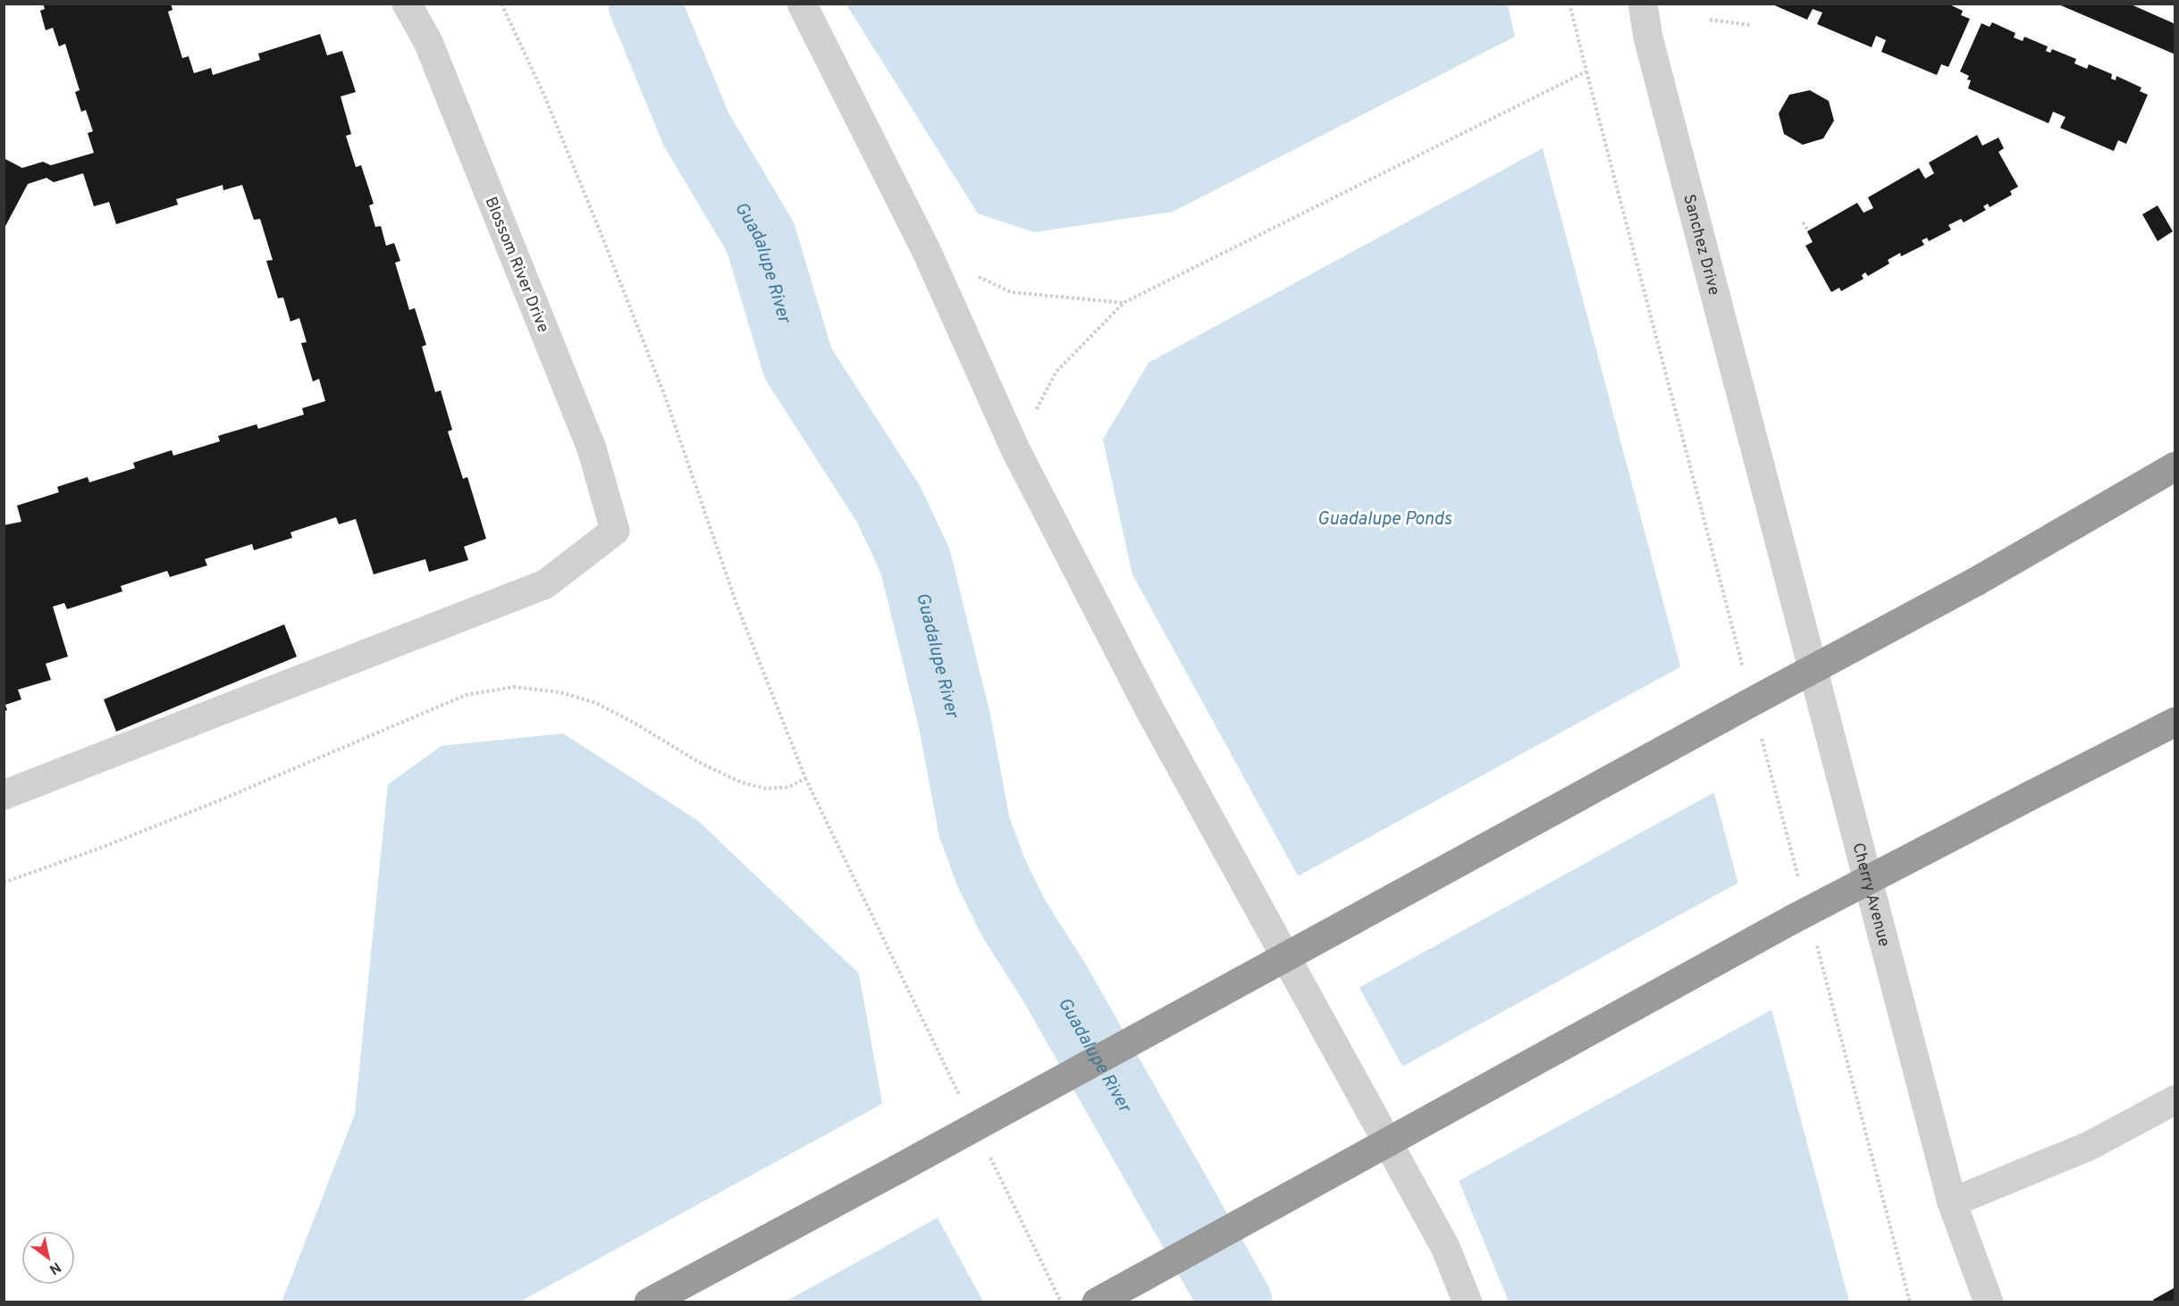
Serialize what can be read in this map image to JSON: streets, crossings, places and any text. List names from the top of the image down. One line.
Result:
{"streets":{"street":["Sanchez Drive","Blossom River Drive","Cherry Avenue"]},"crossings":[["Sanchez Drive","Cherry Avenue"]],"water":["Guadalupe River","Guadalupe Ponds"],"north":"bottom right"}
